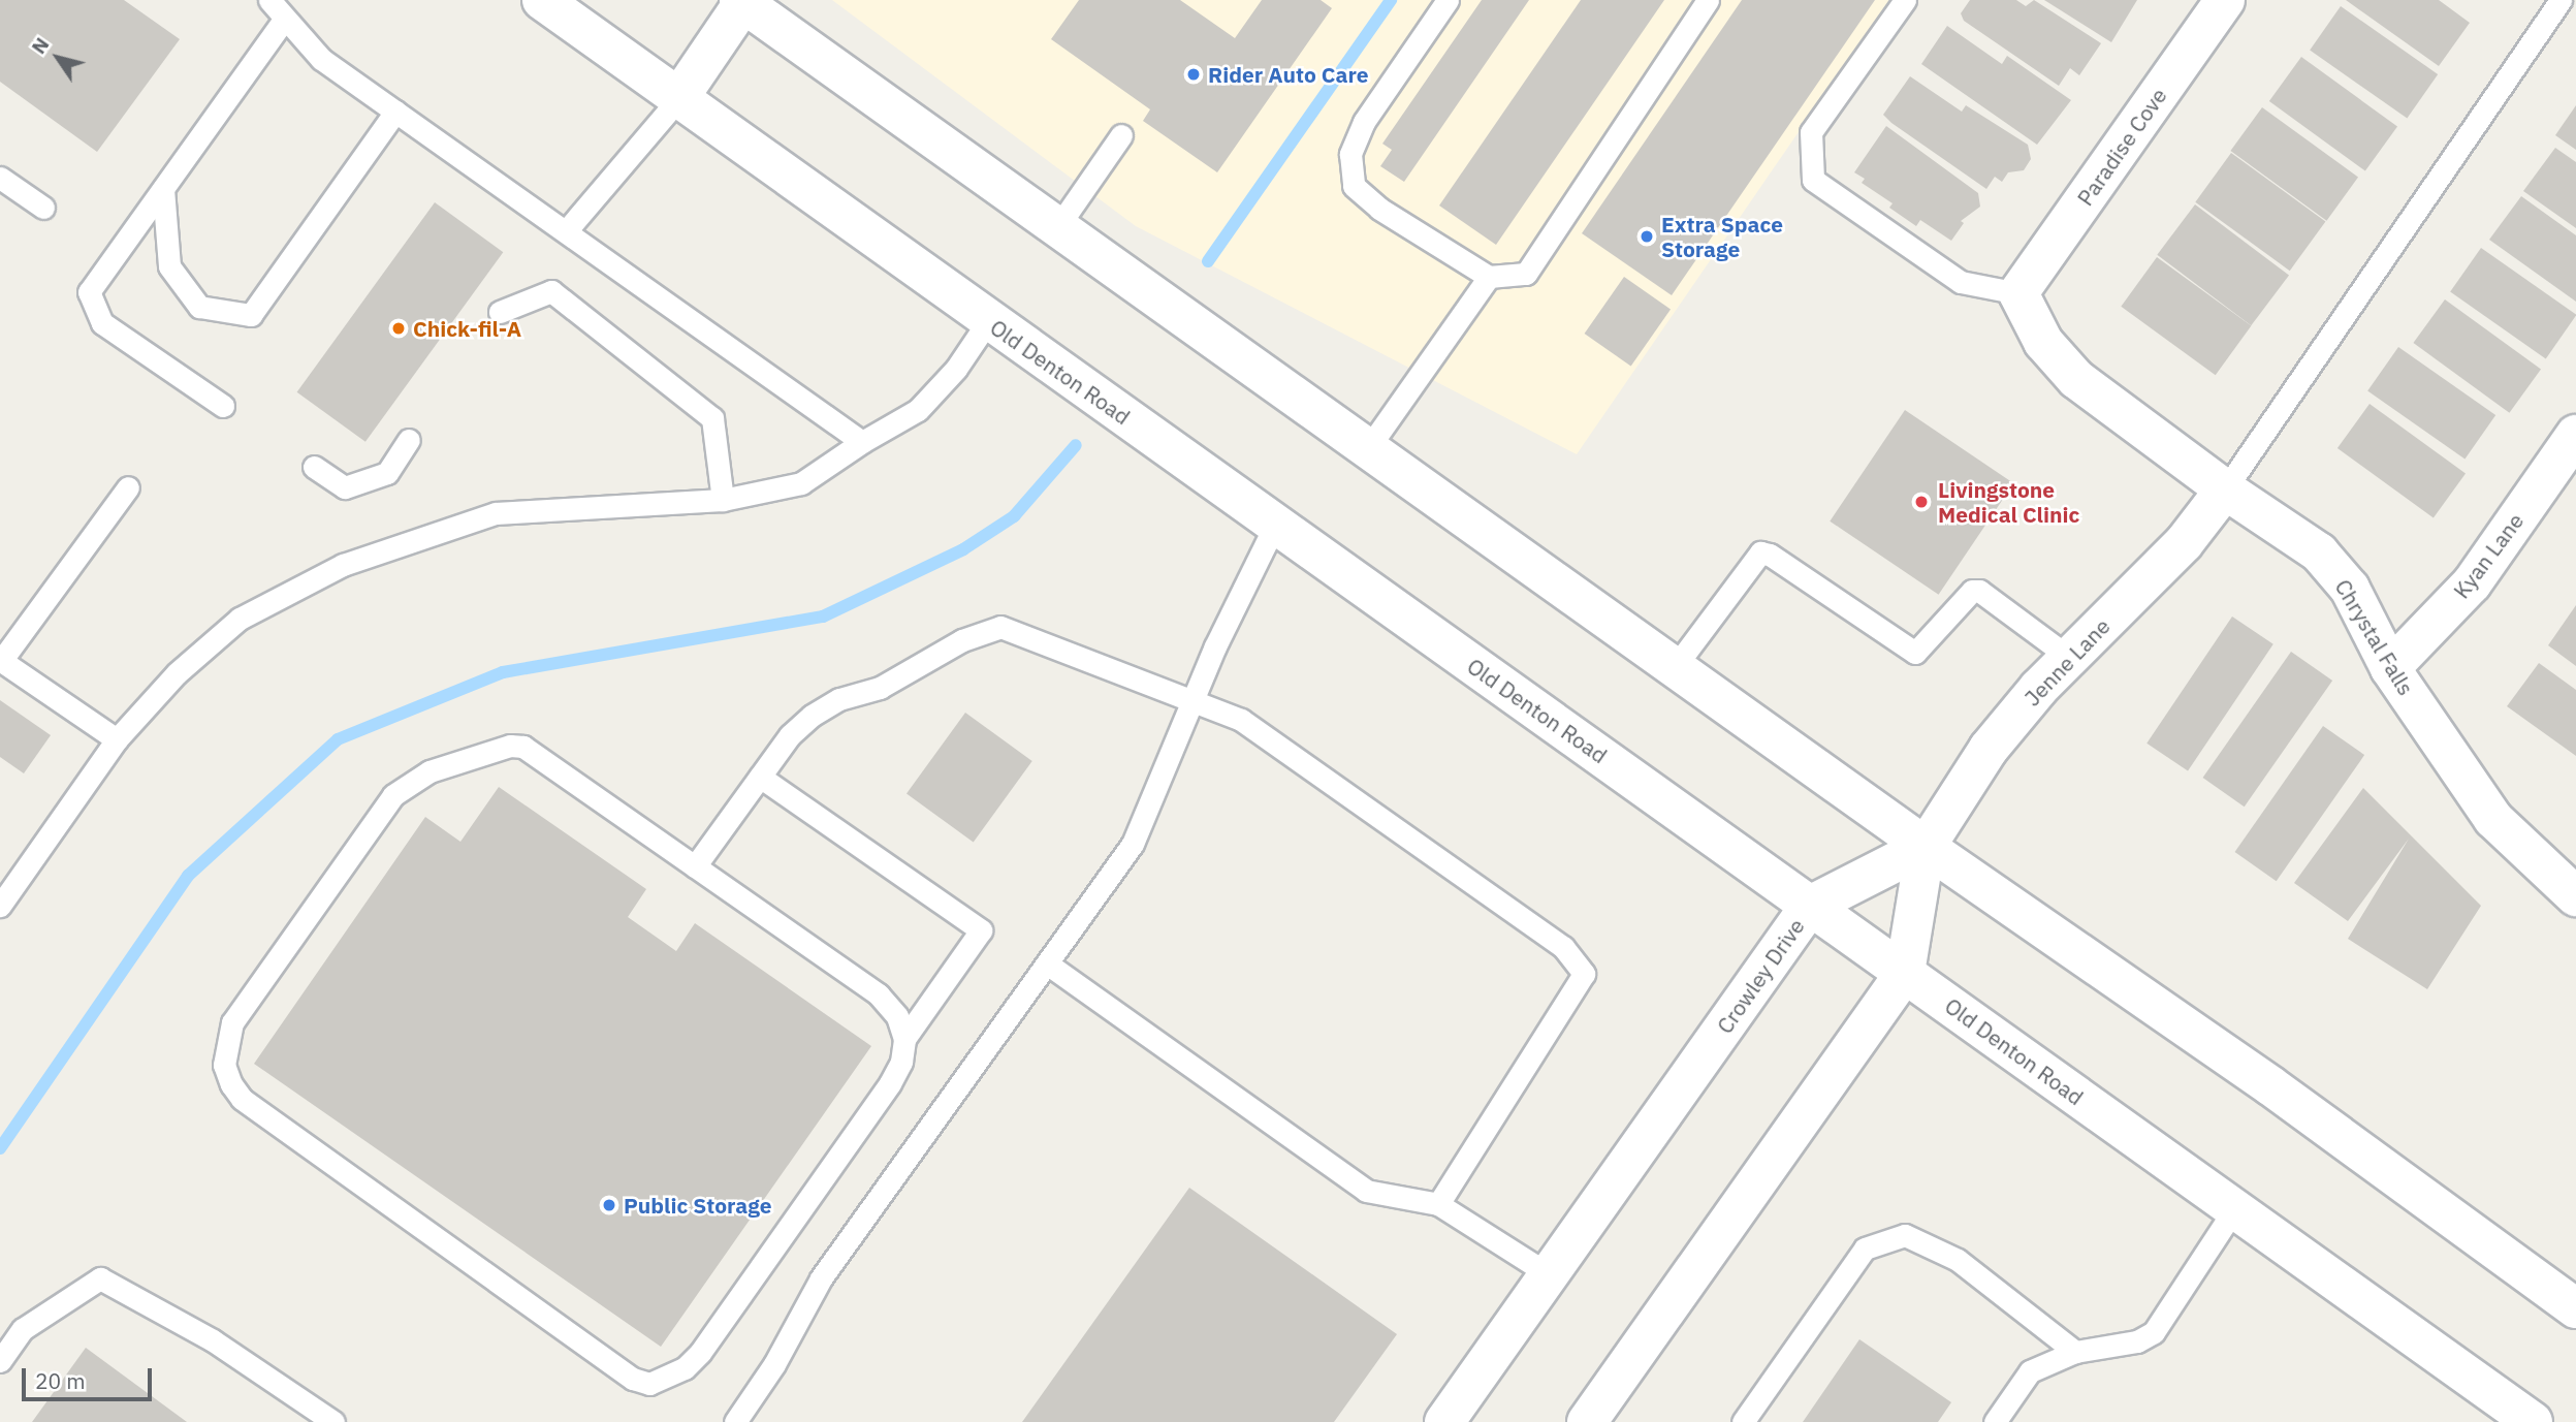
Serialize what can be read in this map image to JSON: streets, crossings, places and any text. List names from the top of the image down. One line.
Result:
{"streets":{"main road":["Paradise Cove","Old Denton Road","Kyan Lane","Chrystal Falls","Jenne Lane","Crowley Drive"]},"crossings":[["Paradise Cove","Chrystal Falls"],["Old Denton Road","Crowley Drive"],["Kyan Lane","Chrystal Falls"],["Chrystal Falls","Jenne Lane"],["Jenne Lane","Crowley Drive"]],"places":["Rider Auto Care","Extra Space Storage","Chick-fil-A","Livingstone Medical Clinic","Public Storage"],"scale_bar":"20 m","north":"top left"}
